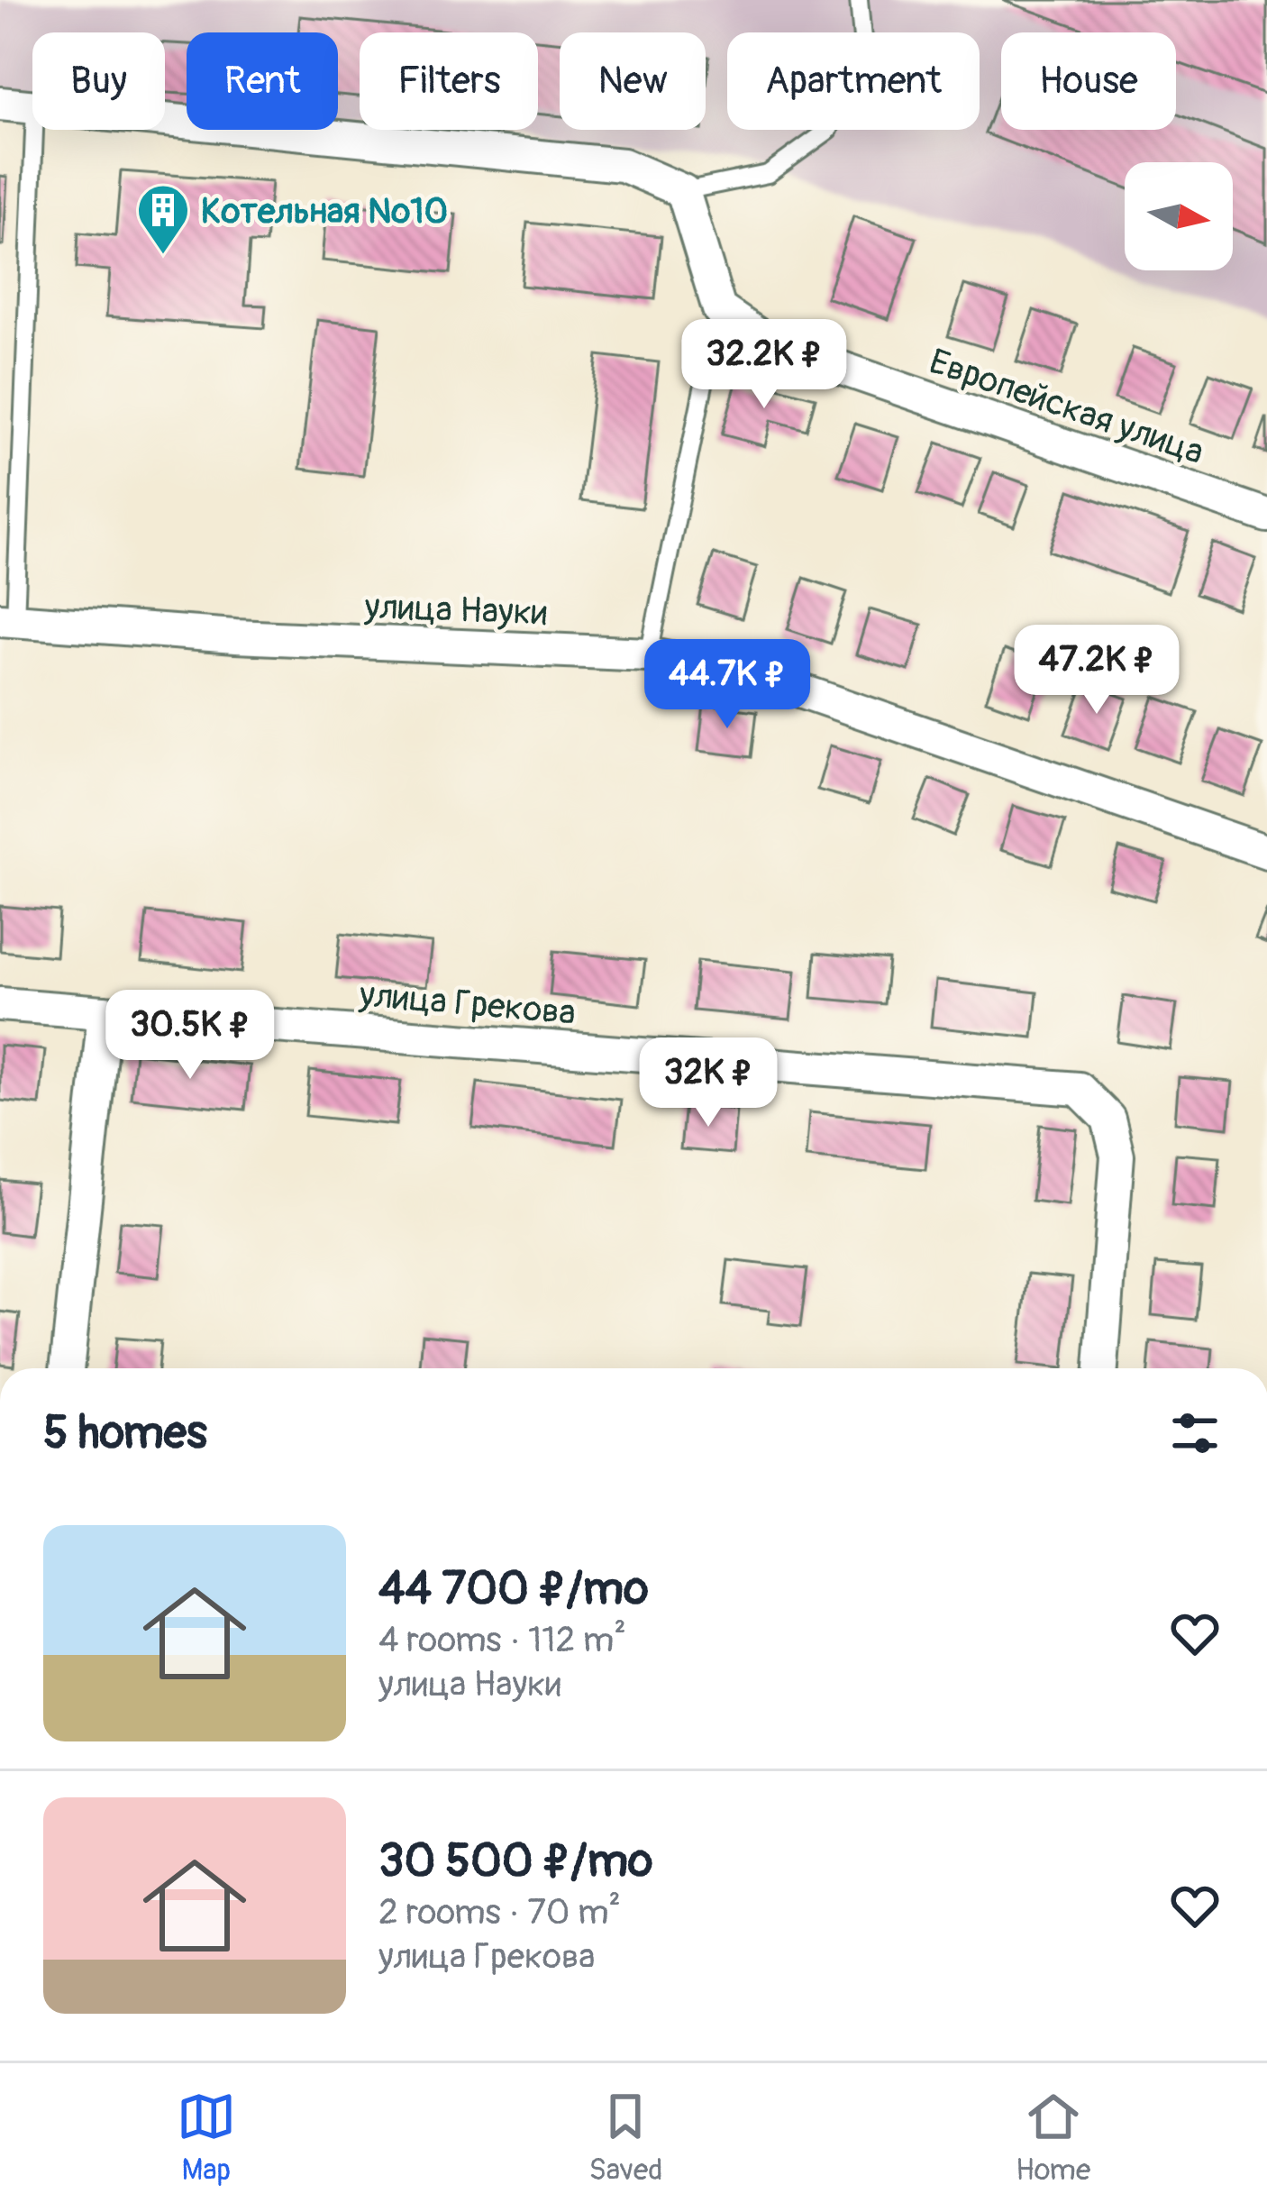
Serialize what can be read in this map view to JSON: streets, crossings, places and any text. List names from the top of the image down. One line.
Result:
{"streets":{"street":["Европейская улица","улица Науки","улица Грекова"]},"places":{"building":["Котельная №10"]},"north":"right","page":{"chip":["Buy","Rent","Filters","New","Apartment","House"],"price":["32.2K ₽","47.2K ₽","44.7K ₽","30.5K ₽","32K ₽"],"heading":"5 homes","list":[{"name":"44 700 ₽/mo","note":"4 rooms · 112 m² · улица Науки"},{"name":"30 500 ₽/mo","note":"2 rooms · 70 m² · улица Грекова"}],"tabs":["Map","Saved","Home"]}}
